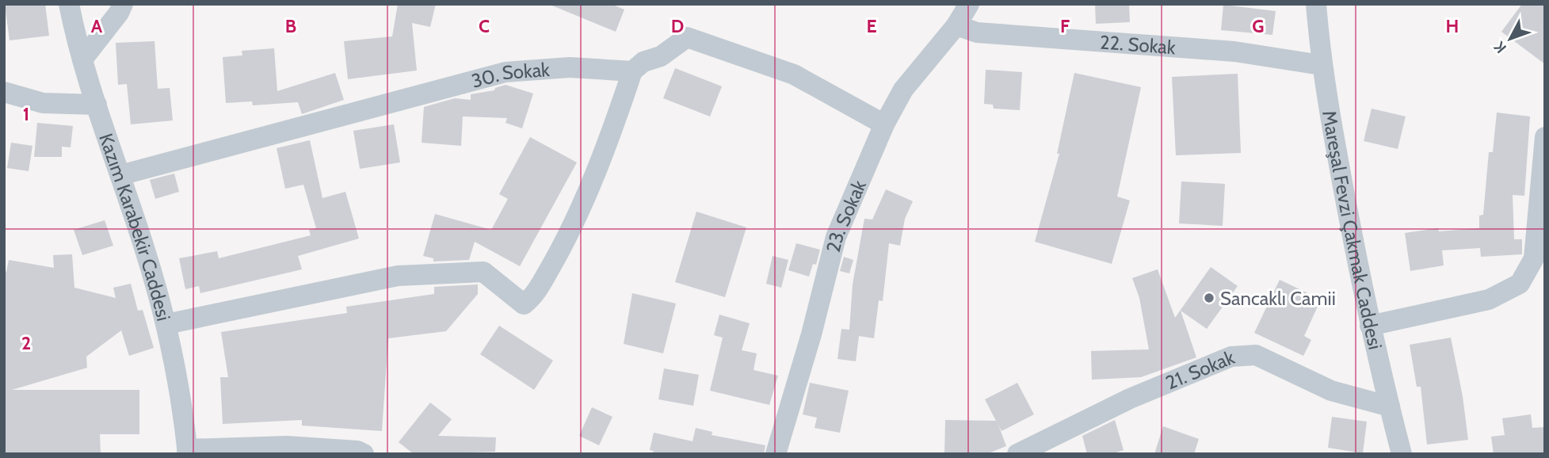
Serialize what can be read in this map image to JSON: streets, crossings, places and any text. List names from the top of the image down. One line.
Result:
{"streets":{"street":["22. Sokak","30. Sokak","23. Sokak","Kazım Karabekir Caddesi","Mareşal Fevzi Çakmak Caddesi","21. Sokak"]},"crossings":[["22. Sokak","23. Sokak"],["22. Sokak","Mareşal Fevzi Çakmak Caddesi"],["30. Sokak","Kazım Karabekir Caddesi"],["Mareşal Fevzi Çakmak Caddesi","21. Sokak"]],"places":["Sancaklı Camii"],"north":"bottom left","grid":{"columns":["A","B","C","D","E","F","G","H"],"rows":["1","2"]}}
